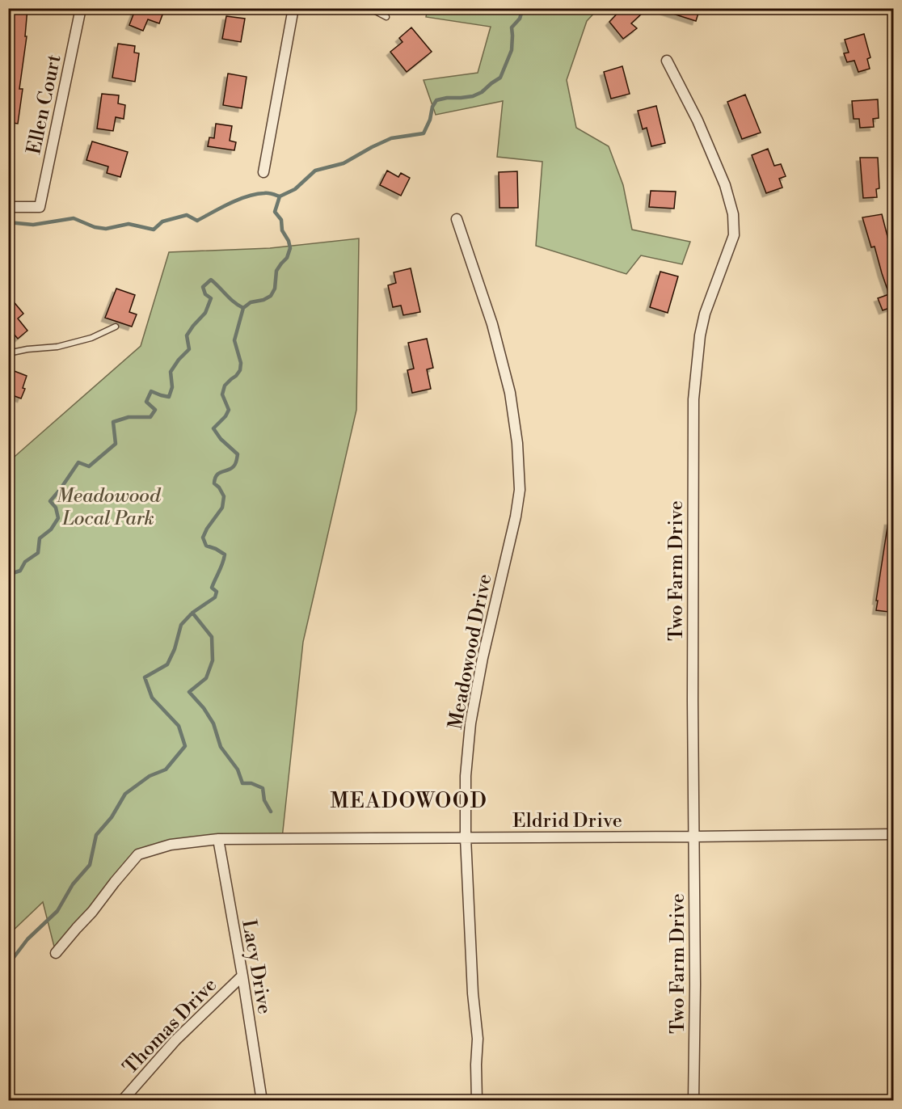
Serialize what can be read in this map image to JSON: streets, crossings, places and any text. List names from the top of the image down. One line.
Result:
{"streets":{"street":["Ellen Court","Two Farm Drive","Meadowood Drive","Eldrid Drive","Lacy Drive","Thomas Drive"]},"crossings":[["Two Farm Drive","Eldrid Drive"],["Meadowood Drive","Eldrid Drive"],["Eldrid Drive","Lacy Drive"],["Lacy Drive","Thomas Drive"]],"districts":["MEADOWOOD"],"parks":["Meadowood Local Park"]}
